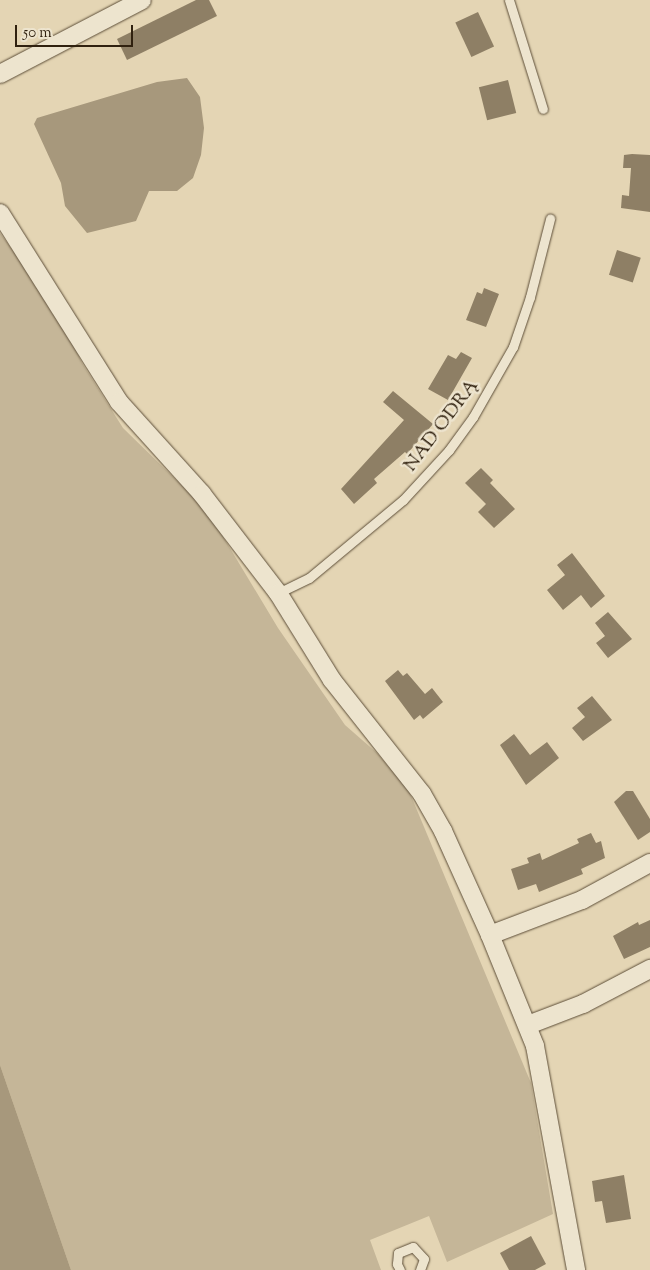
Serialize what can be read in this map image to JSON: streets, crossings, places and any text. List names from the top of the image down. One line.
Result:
{"streets":{"lane":["NAD ODRĄ"]},"scale_bar":"50 m"}
